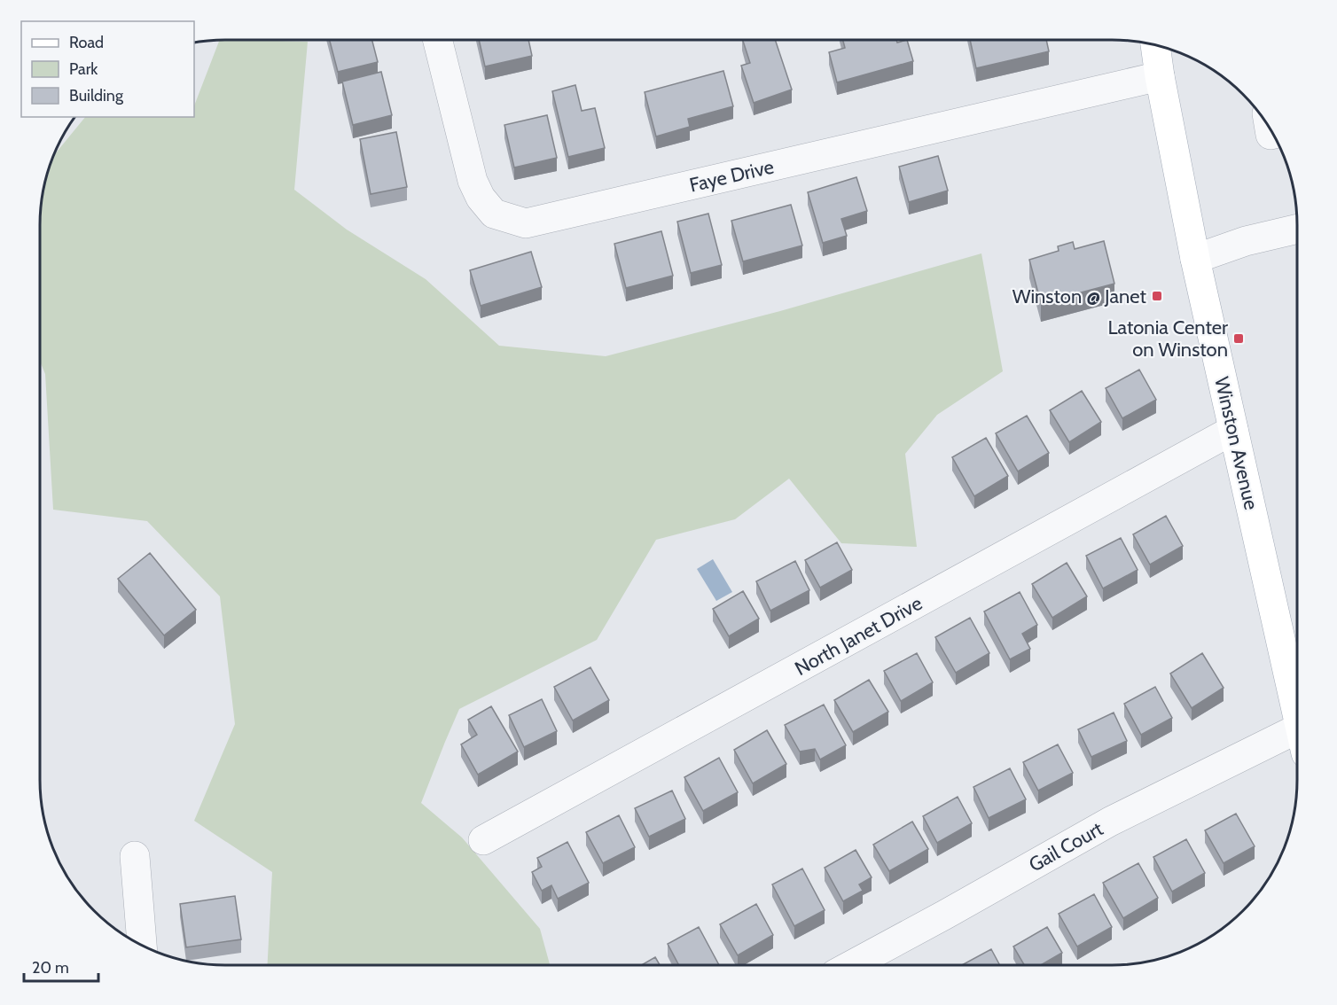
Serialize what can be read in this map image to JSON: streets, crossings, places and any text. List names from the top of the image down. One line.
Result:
{"streets":{"main road":["Winston Avenue"],"street":["Faye Drive","North Janet Drive","Gail Court"]},"crossings":[["Faye Drive","Winston Avenue"],["Winston Avenue","North Janet Drive"]],"places":{"transit":["Winston @ Janet","Latonia Center on Winston"]},"legend":["Road","Park","Building"],"scale_bar":"20 m"}
